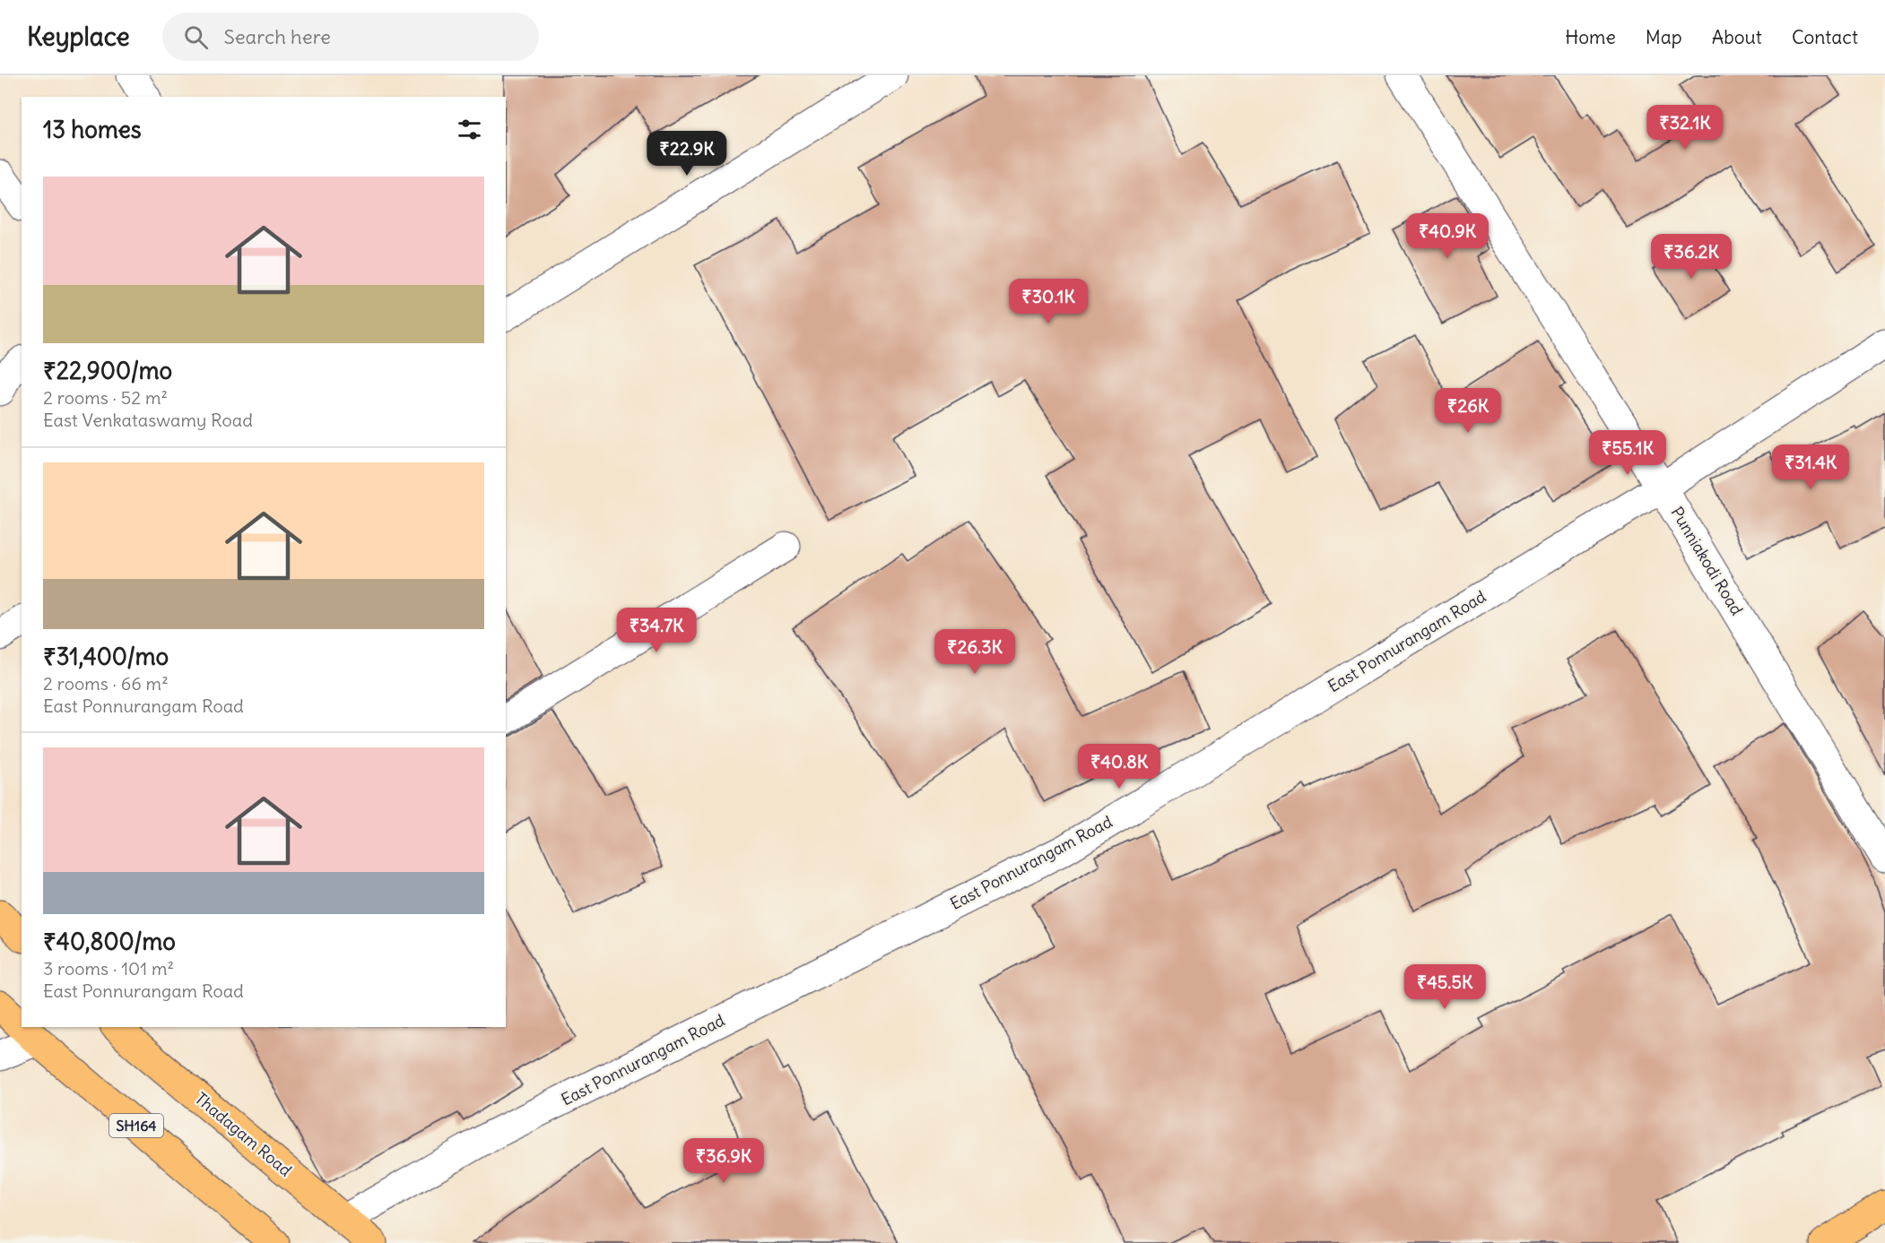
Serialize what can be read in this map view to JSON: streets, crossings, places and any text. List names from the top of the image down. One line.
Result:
{"streets":{"main road":["SH164","Thadagam Road"],"street":["Punniakodi Road","East Ponnurangam Road"]},"crossings":[["Punniakodi Road","East Ponnurangam Road"],["East Ponnurangam Road","Thadagam Road"]],"page":{"header":"Keyplace","search":"Search here","nav":["Home","Map","About","Contact"],"heading":"13 homes","price":["₹32.1K","₹22.9K","₹40.9K","₹36.2K","₹30.1K","₹26K","₹55.1K","₹31.4K","₹34.7K","₹26.3K","₹40.8K","₹45.5K","₹36.9K"],"list":[{"name":"₹22,900/mo","note":"2 rooms · 52 m² · East Venkataswamy Road"},{"name":"₹31,400/mo","note":"2 rooms · 66 m² · East Ponnurangam Road"},{"name":"₹40,800/mo","note":"3 rooms · 101 m² · East Ponnurangam Road"}]}}
